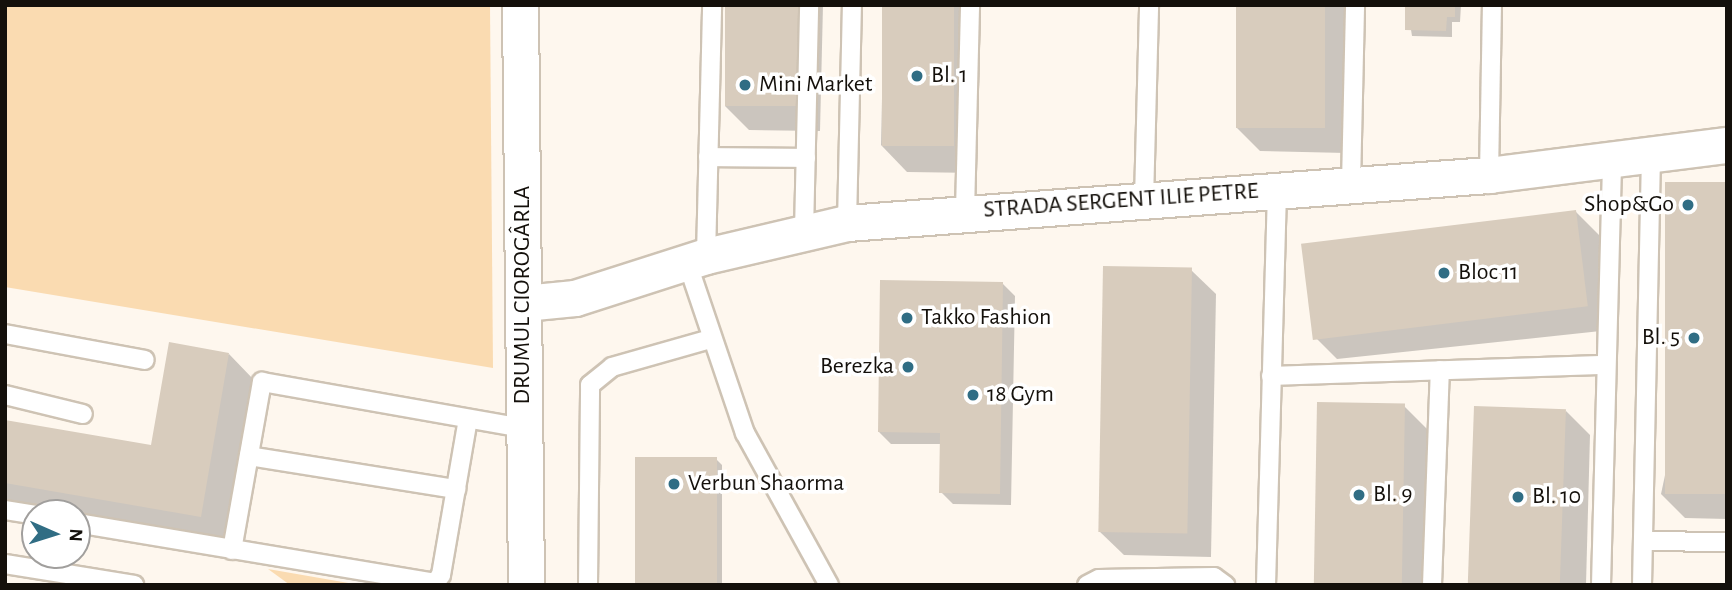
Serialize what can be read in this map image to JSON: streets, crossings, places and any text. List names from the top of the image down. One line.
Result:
{"streets":{"street":["STRADA SERGENT ILIE PETRE","DRUMUL CIOROGÂRLA"]},"crossings":[["STRADA SERGENT ILIE PETRE","DRUMUL CIOROGÂRLA"]],"places":["Bl. 1","Mini Market","Shop&Go","Bloc 11","Takko Fashion","Bl. 5","Berezka","18 Gym","Verbun Shaorma","Bl. 9","Bl. 10"],"north":"right"}
